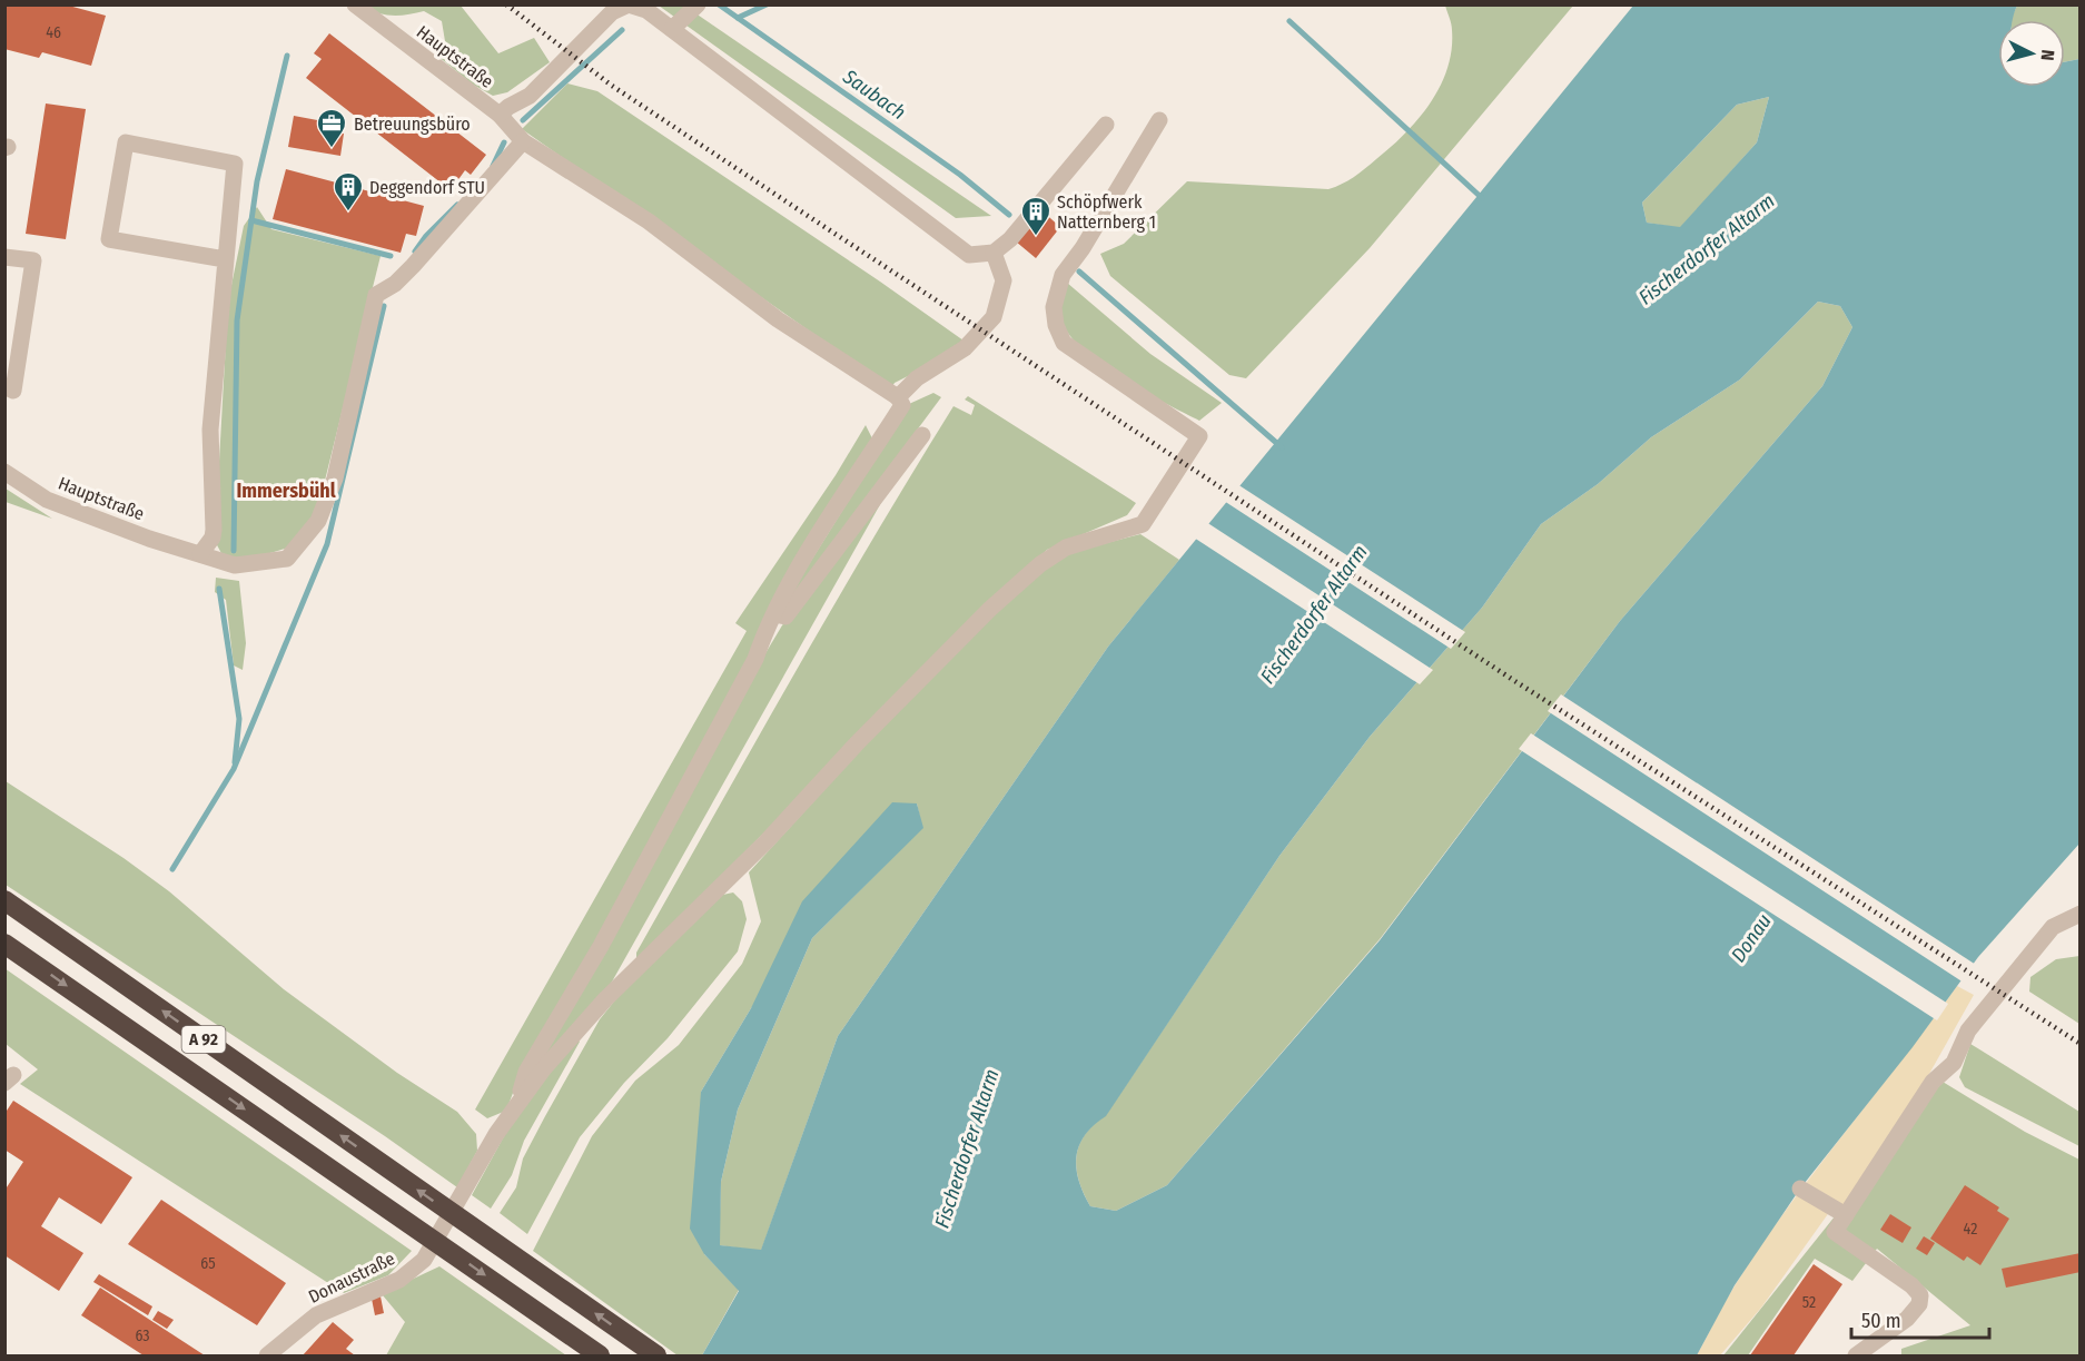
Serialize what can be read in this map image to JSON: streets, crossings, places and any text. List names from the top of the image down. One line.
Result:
{"streets":{"highway":["A 92"],"street":["Hauptstraße","Donaustraße"]},"districts":["Immersbühl"],"water":["Saubach","Fischerdorfer Altarm","Donau"],"places":{"office":["Betreuungsbüro"],"building":["Deggendorf STU","Schöpfwerk Natternberg 1"]},"house_numbers":["46","42","65","52","63"],"scale_bar":"50 m","north":"right"}
